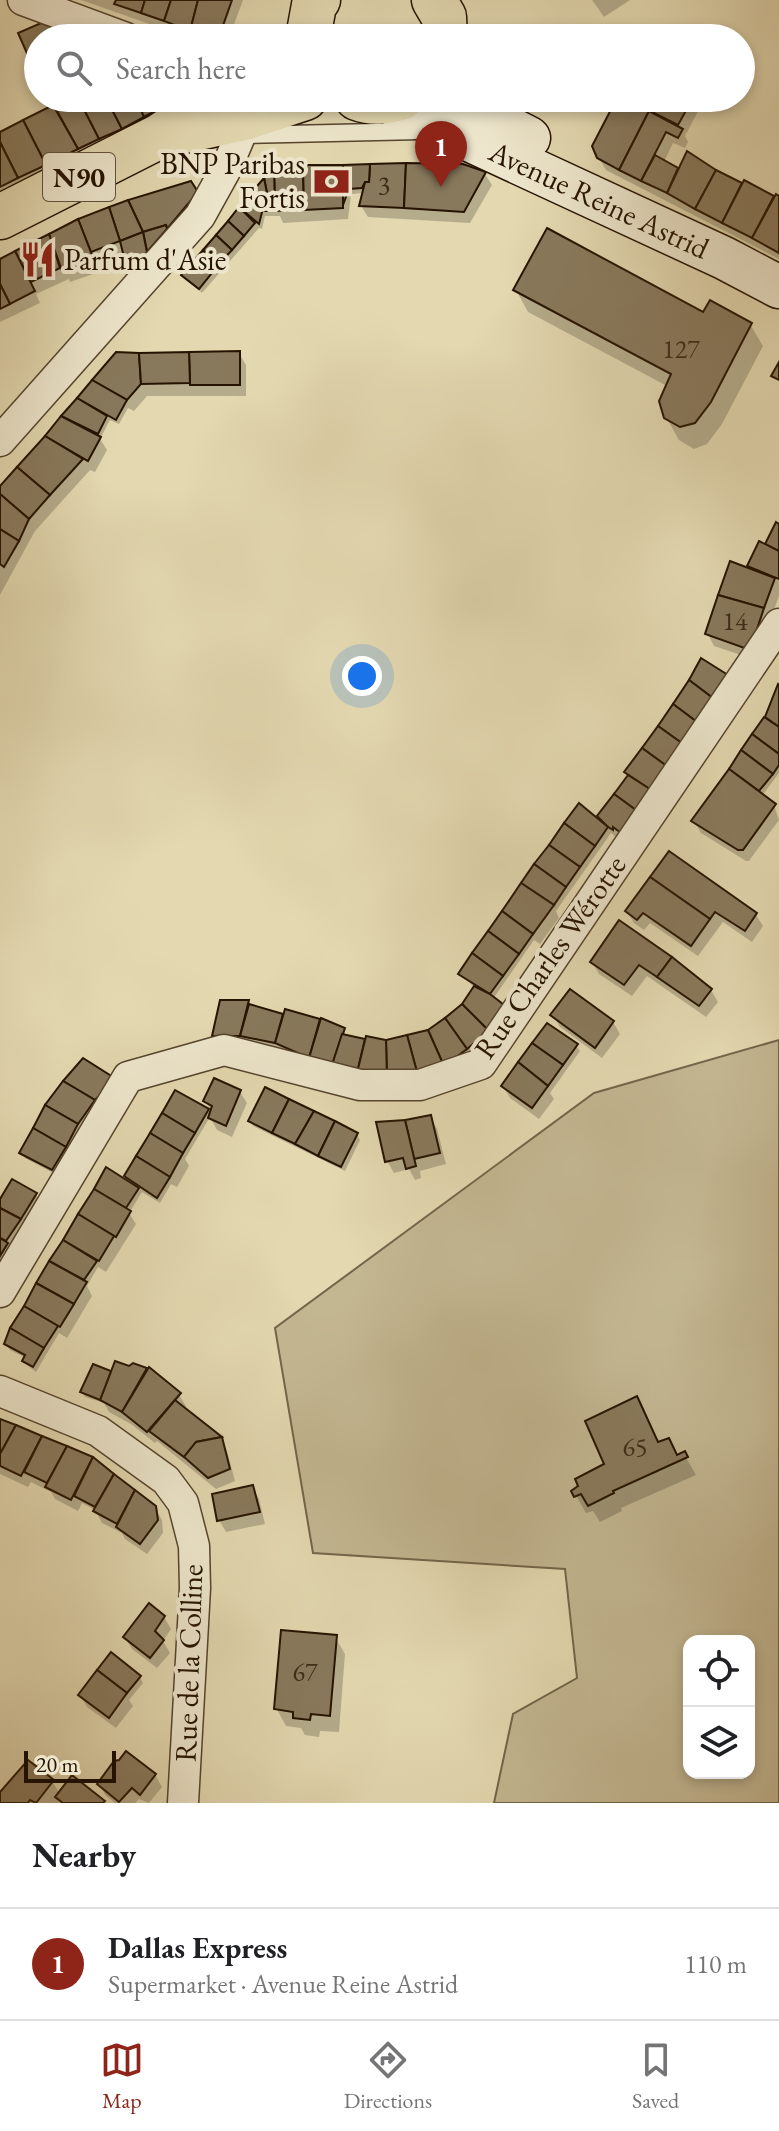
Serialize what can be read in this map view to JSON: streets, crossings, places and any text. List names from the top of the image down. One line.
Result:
{"streets":{"main road":["N90","Avenue Reine Astrid"],"street":["Rue Charles Wérotte","Rue de la Colline"]},"places":{"bank":["BNP Paribas Fortis"],"restaurant":["Parfum d'Asie"]},"house_numbers":["3","127","14","65","67"],"scale_bar":"20 m","page":{"search":"Search here","pins":"1","scale":"20 m","heading":"Nearby","list":[{"mark":"1","name":"Dallas Express","note":"Supermarket · Avenue Reine Astrid","value":"110 m"}],"nav":["Map","Directions","Saved"]}}
